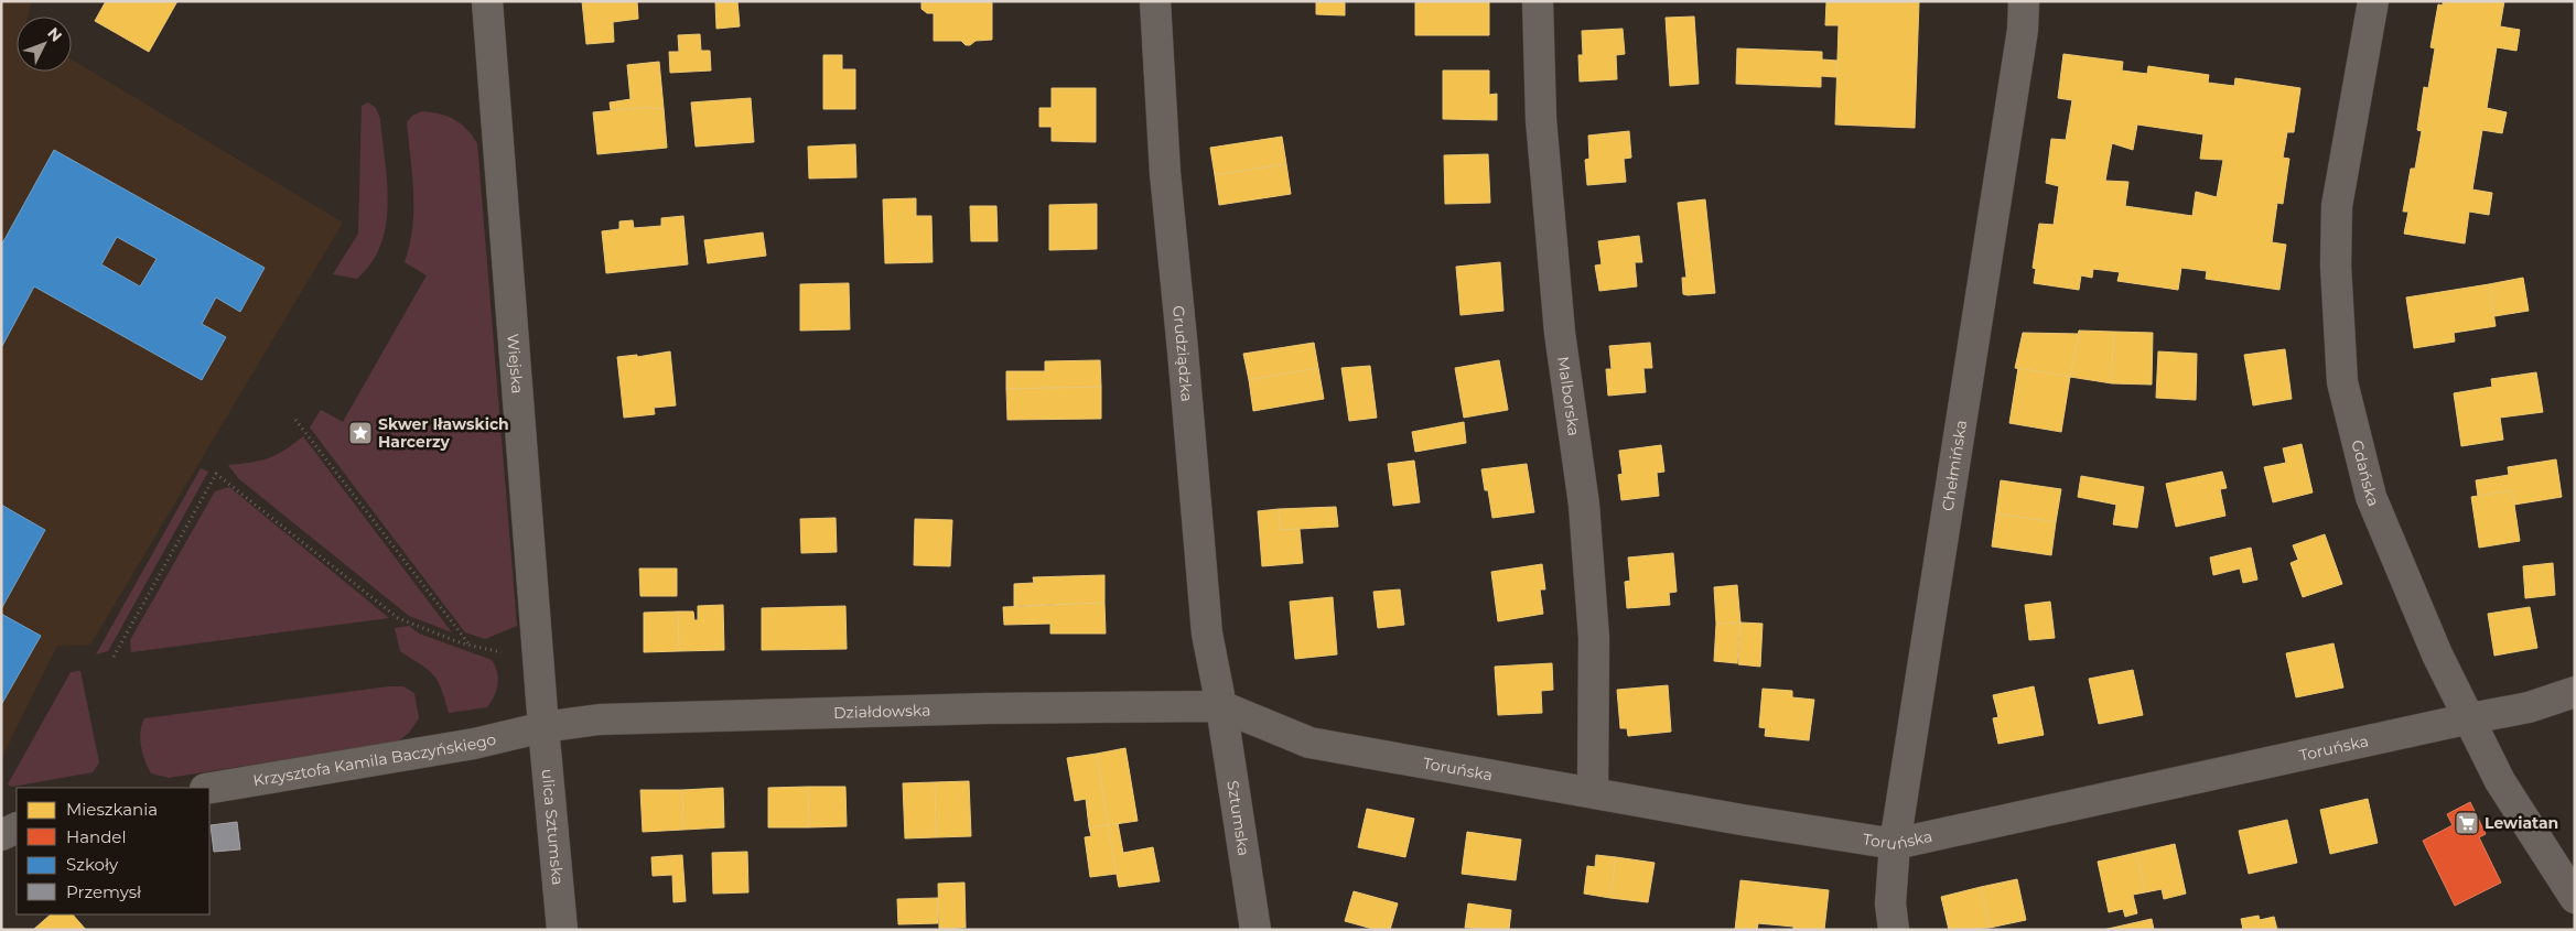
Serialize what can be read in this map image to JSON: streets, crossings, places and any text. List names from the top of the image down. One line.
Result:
{"streets":{"street":["Grudziądzka","Wiejska","Malborska","Chełmińska","Gdańska","Działdowska","Toruńska","Krzysztofa Kamila Baczyńskiego","Sztumska","ulica Sztumska"]},"crossings":[["Grudziądzka","Działdowska"],["Grudziądzka","Toruńska"],["Grudziądzka","Sztumska"],["Wiejska","Działdowska"],["Wiejska","Krzysztofa Kamila Baczyńskiego"],["Wiejska","ulica Sztumska"],["Malborska","Toruńska"],["Chełmińska","Toruńska"],["Gdańska","Toruńska"],["Działdowska","Toruńska"],["Działdowska","Krzysztofa Kamila Baczyńskiego"],["Działdowska","Sztumska"],["Działdowska","ulica Sztumska"],["Toruńska","Sztumska"],["Krzysztofa Kamila Baczyńskiego","ulica Sztumska"]],"places":{"place":["Skwer Iławskich Harcerzy"],"supermarket":["Lewiatan"]},"legend":["Mieszkania","Handel","Szkoły","Przemysł"],"north":"top right"}
